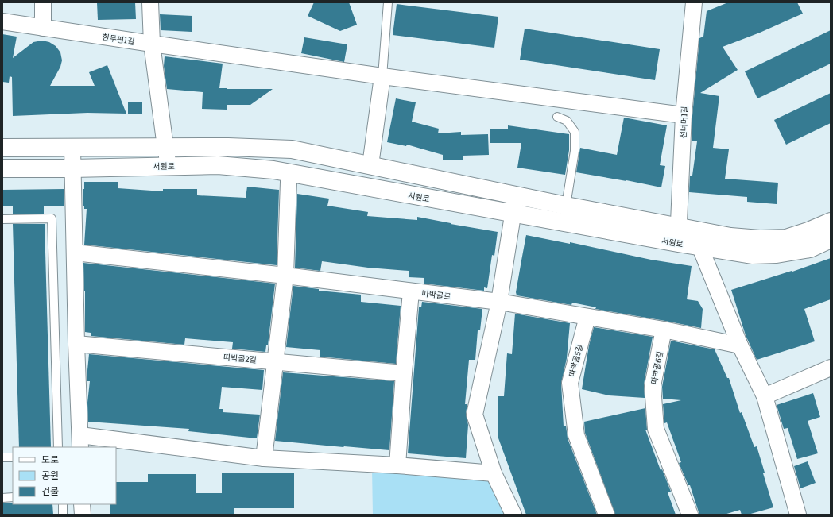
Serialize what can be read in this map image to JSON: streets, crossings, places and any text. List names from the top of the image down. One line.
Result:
{"streets":{"street":["한두평1길","선너머1길","서원로","따박골로","따박골2길","따박골5길","따박골6길"]},"crossings":[["선너머1길","서원로"],["따박골로","따박골5길"]],"legend":["도로","공원","건물"]}
